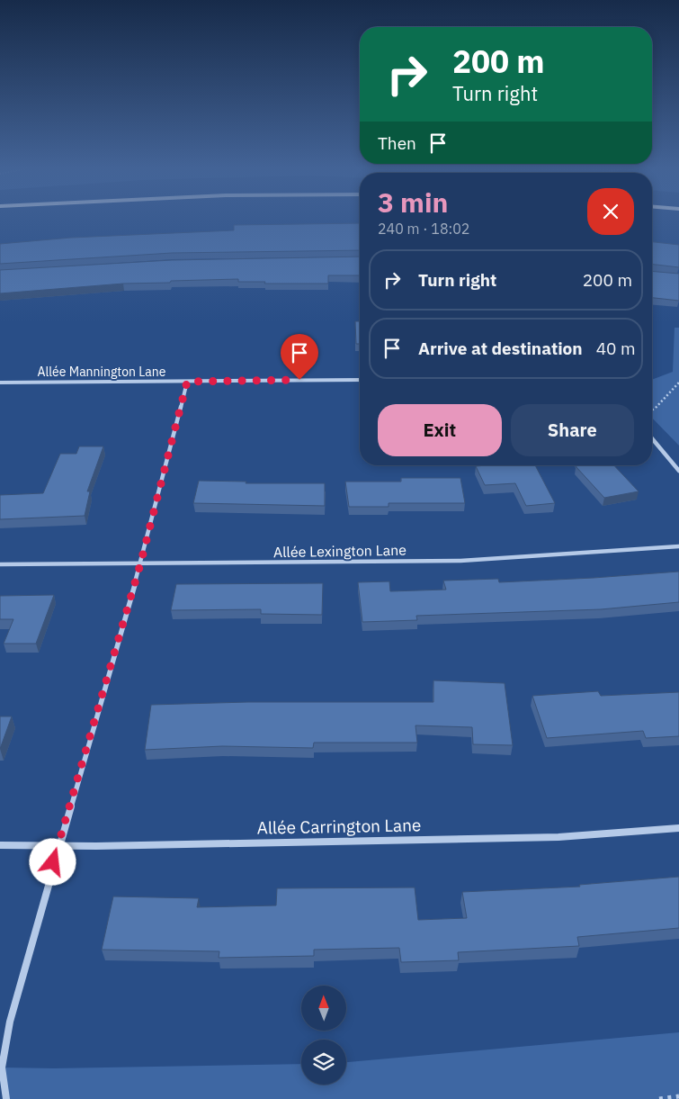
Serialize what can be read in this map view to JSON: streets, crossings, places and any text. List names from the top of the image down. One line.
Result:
{"streets":{"street":["Allée Mannington Lane","Allée Lexington Lane","Allée Carrington Lane"]},"north":"top","page":{"turn":["200 m","Turn right"],"then":"Then","heading":["3 min","240 m · 18:02"],"list":[{"name":"Turn right","value":"200 m"},{"name":"Arrive at destination","value":"40 m"}],"buttons":["Exit","Share"]}}
